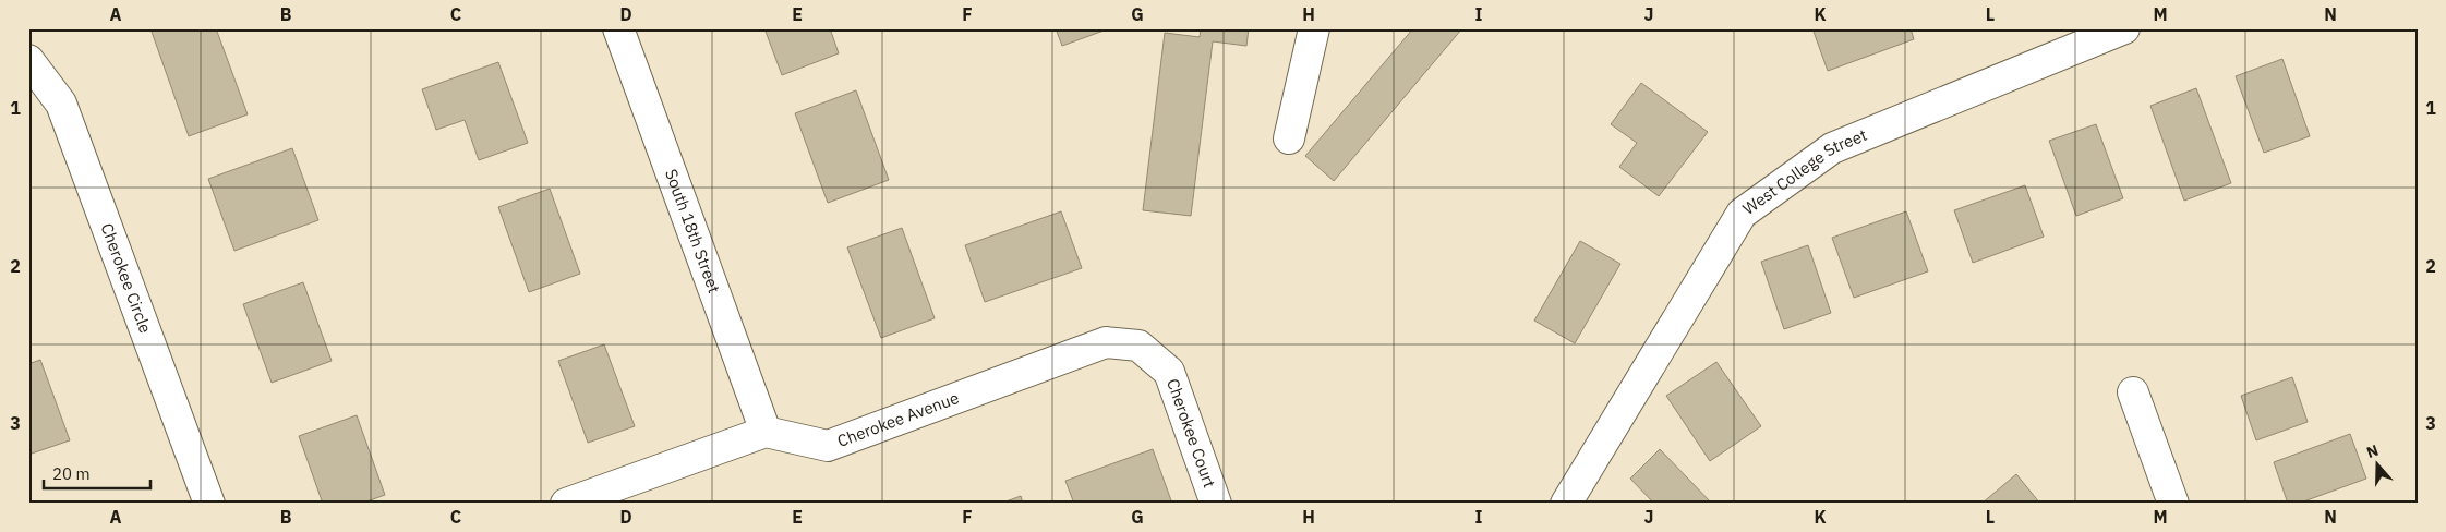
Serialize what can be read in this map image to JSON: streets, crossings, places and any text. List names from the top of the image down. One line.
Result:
{"streets":{"street":["West College Street","South 18th Street","Cherokee Circle","Cherokee Avenue","Cherokee Court"]},"crossings":[["South 18th Street","Cherokee Avenue"],["Cherokee Avenue","Cherokee Court"]],"scale_bar":"20 m","north":"top","grid":{"columns":["A","B","C","D","E","F","G","H","I","J","K","L","M","N"],"rows":["1","2","3"]}}
